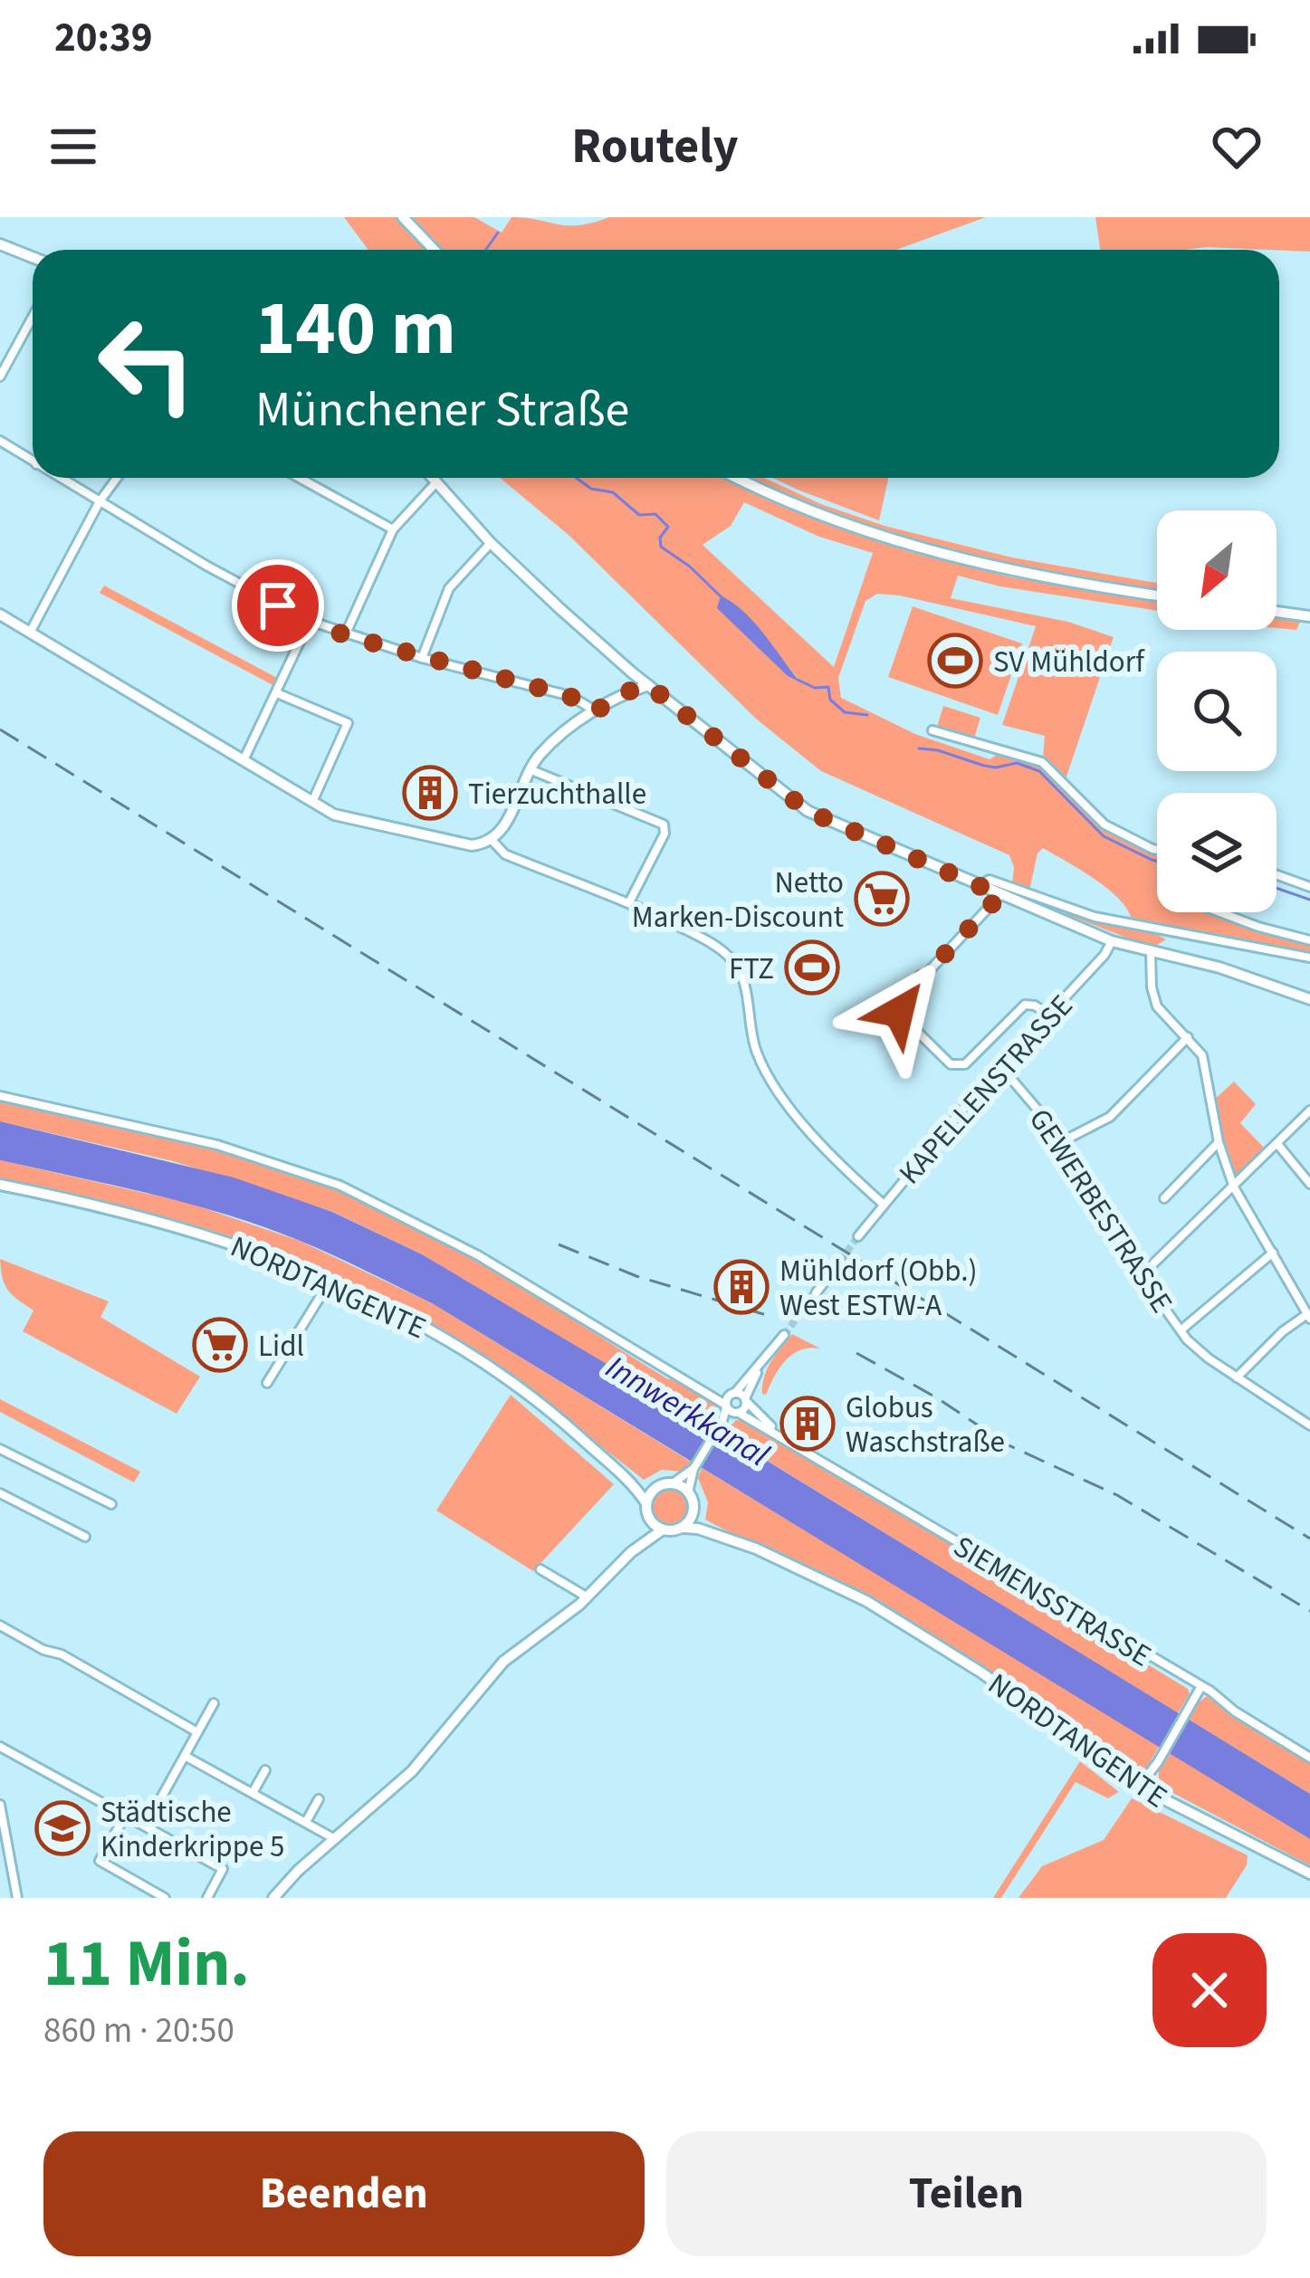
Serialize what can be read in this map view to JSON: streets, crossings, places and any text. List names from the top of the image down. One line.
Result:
{"streets":{"street":["KAPELLENSTRASSE","GEWERBESTRASSE","NORDTANGENTE","SIEMENSSTRASSE"]},"crossings":[["KAPELLENSTRASSE","GEWERBESTRASSE"]],"water":["Innwerkkanal"],"places":{"sports":["SV Mühldorf","FTZ"],"building":["Tierzuchthalle","Mühldorf (Obb.) West ESTW-A","Globus Waschstraße"],"supermarket":["Netto Marken-Discount","Lidl"],"school or university":["Städtische Kinderkrippe 5"]},"north":"bottom left","page":{"status":"20:39","header":"Routely","turn":["140 m","Münchener Straße"],"heading":["11 Min.","860 m · 20:50"],"buttons":["Beenden","Teilen"]}}
